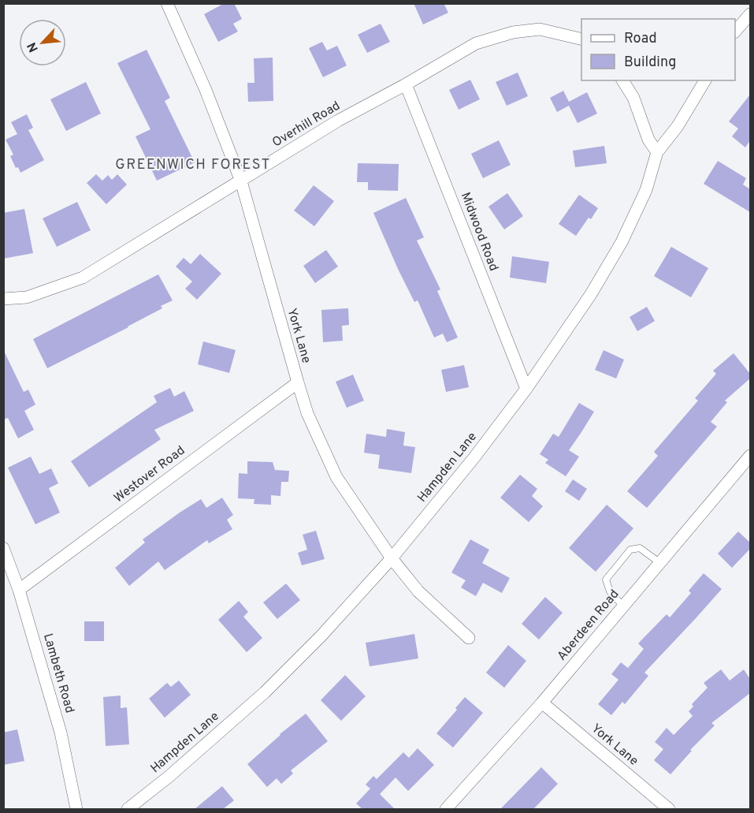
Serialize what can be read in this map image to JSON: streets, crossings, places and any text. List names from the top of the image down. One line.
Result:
{"streets":{"street":["Overhill Road","Midwood Road","York Lane","Hampden Lane","Westover Road","Aberdeen Road","Lambeth Road"]},"crossings":[["Overhill Road","Midwood Road"],["Overhill Road","York Lane"],["Midwood Road","Hampden Lane"],["York Lane","Hampden Lane"],["York Lane","Westover Road"],["York Lane","Aberdeen Road"],["Westover Road","Lambeth Road"]],"districts":["GREENWICH FOREST"],"legend":["Road","Building"],"north":"bottom left"}
